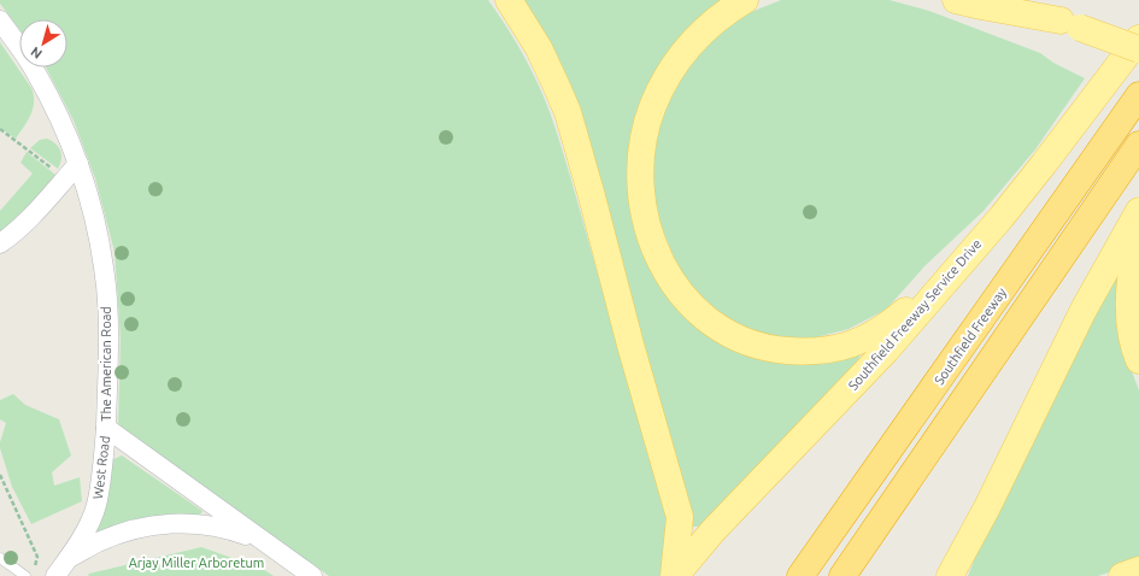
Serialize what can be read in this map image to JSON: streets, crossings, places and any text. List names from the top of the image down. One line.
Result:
{"streets":{"highway":["Southfield Freeway"],"main road":["Southfield Freeway Service Drive"],"street":["The American Road","West Road"]},"crossings":[["The American Road","West Road"]],"parks":["Arjay Miller Arboretum"],"north":"bottom left"}
